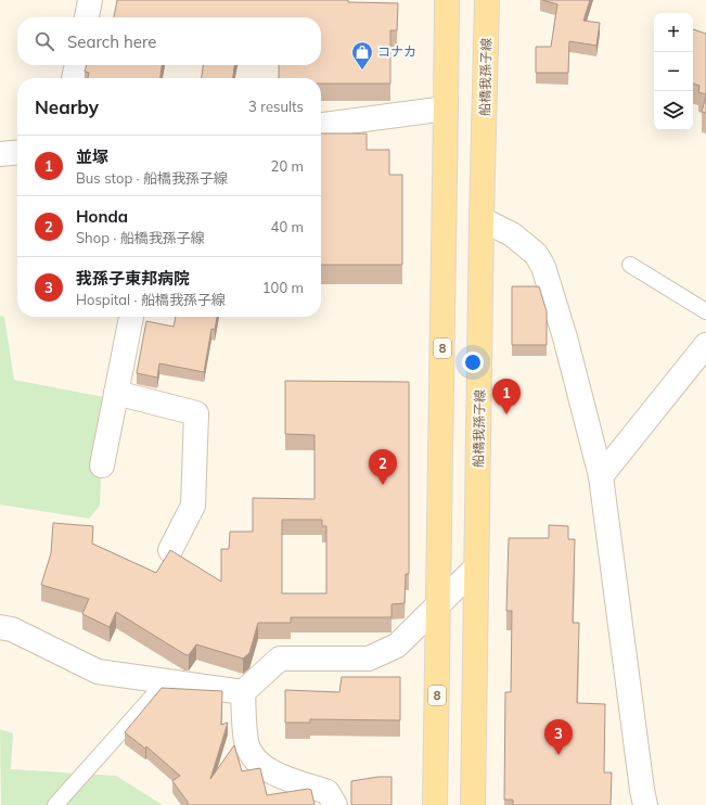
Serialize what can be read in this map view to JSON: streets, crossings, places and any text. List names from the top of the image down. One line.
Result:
{"streets":{"main road":["船橋我孫子線","8"]},"places":{"shop":["コナカ"]},"page":{"map_buttons":["+","−"],"search":"Search here","heading":["Nearby","3 results"],"list":[{"mark":"1","name":"並塚","note":"Bus stop · 船橋我孫子線","value":"20 m"},{"mark":"2","name":"Honda","note":"Shop · 船橋我孫子線","value":"40 m"},{"mark":"3","name":"我孫子東邦病院","note":"Hospital · 船橋我孫子線","value":"100 m"}],"pins":["1","2","3"]}}
